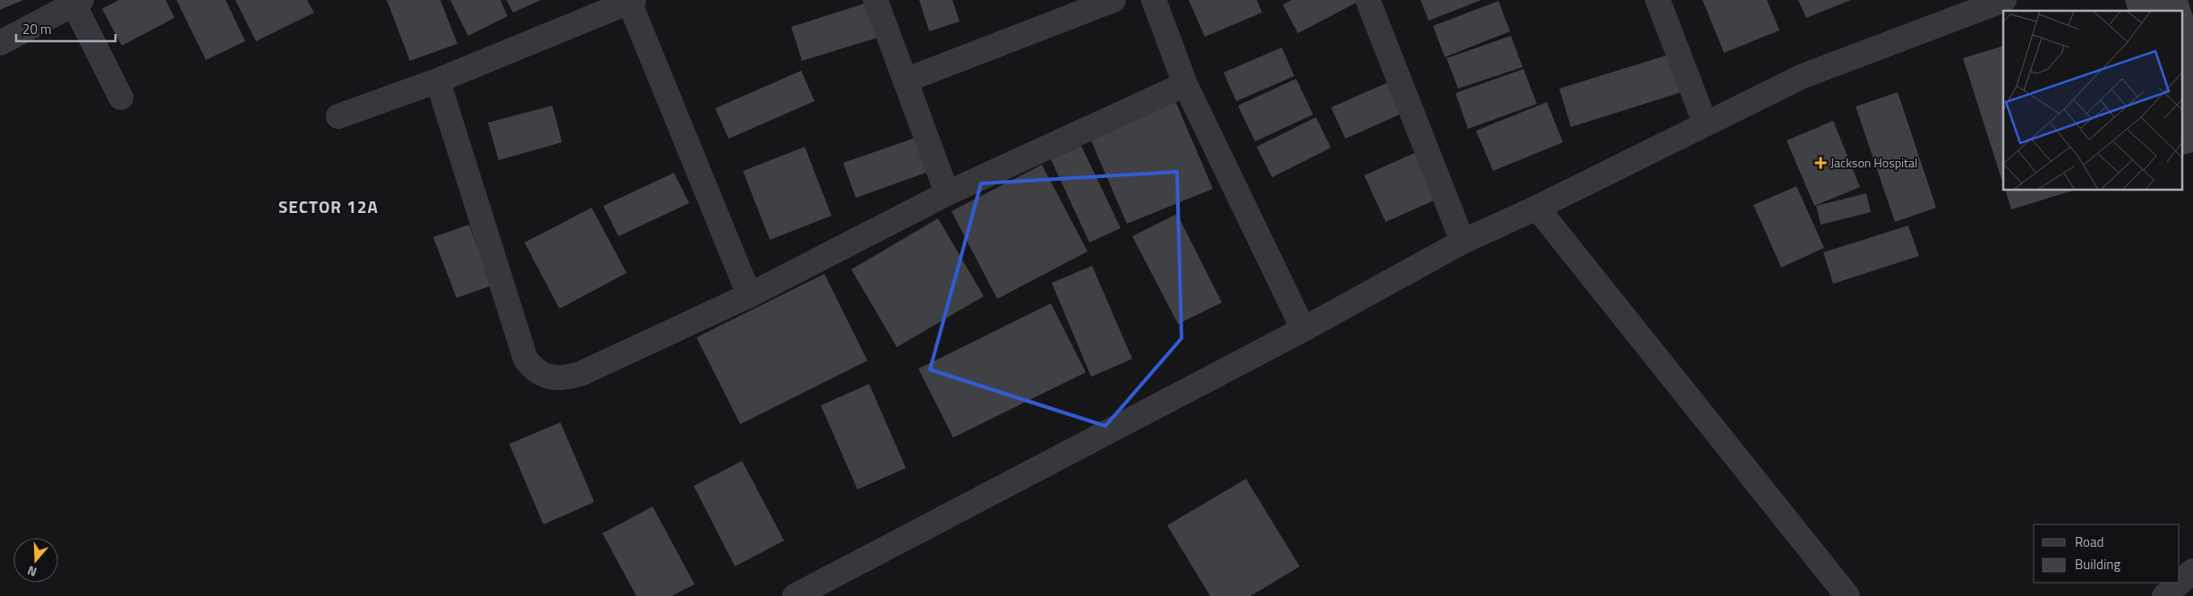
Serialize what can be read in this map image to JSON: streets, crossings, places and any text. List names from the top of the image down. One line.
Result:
{"districts":["SECTOR 12A"],"places":{"health":["Jackson Hospital"]},"legend":["Road","Building"],"scale_bar":"20 m","north":"bottom"}
